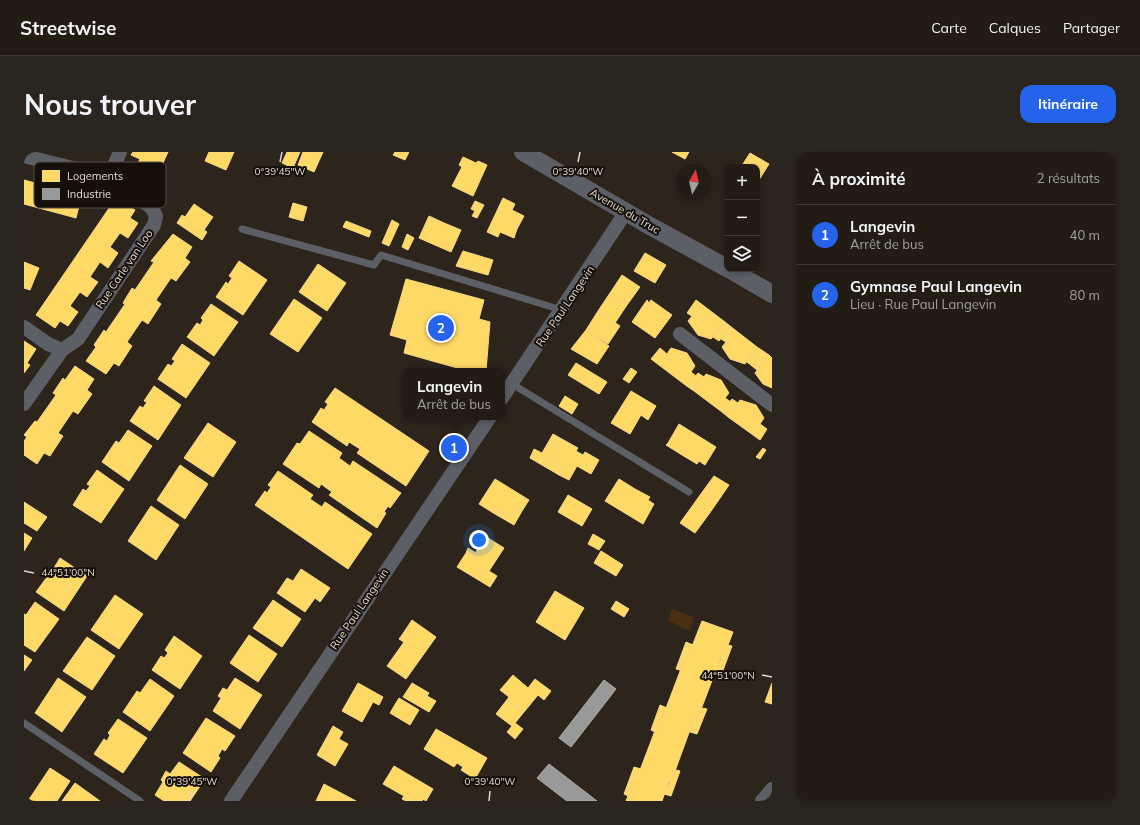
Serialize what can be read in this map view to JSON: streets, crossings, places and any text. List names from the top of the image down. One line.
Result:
{"streets":{"street":["Avenue du Truc","Rue Carle van Loo","Rue Paul Langevin"]},"crossings":[["Avenue du Truc","Rue Paul Langevin"]],"legend":["Logements","Industrie"],"north":"top","page":{"header":"Streetwise","nav":["Carte","Calques","Partager"],"buttons":"Itinéraire","title":"Nous trouver","heading":["À proximité","2 résultats"],"map_buttons":["+","−"],"list":[{"mark":"1","name":"Langevin","note":"Arrêt de bus","value":"40 m"},{"mark":"2","name":"Gymnase Paul Langevin","note":"Lieu · Rue Paul Langevin","value":"80 m"}],"pins":["2","1"],"popup":["Langevin","Arrêt de bus"]},"coordinates":["0°39'45\"W","0°39'40\"W","44°51'00\"N"]}
